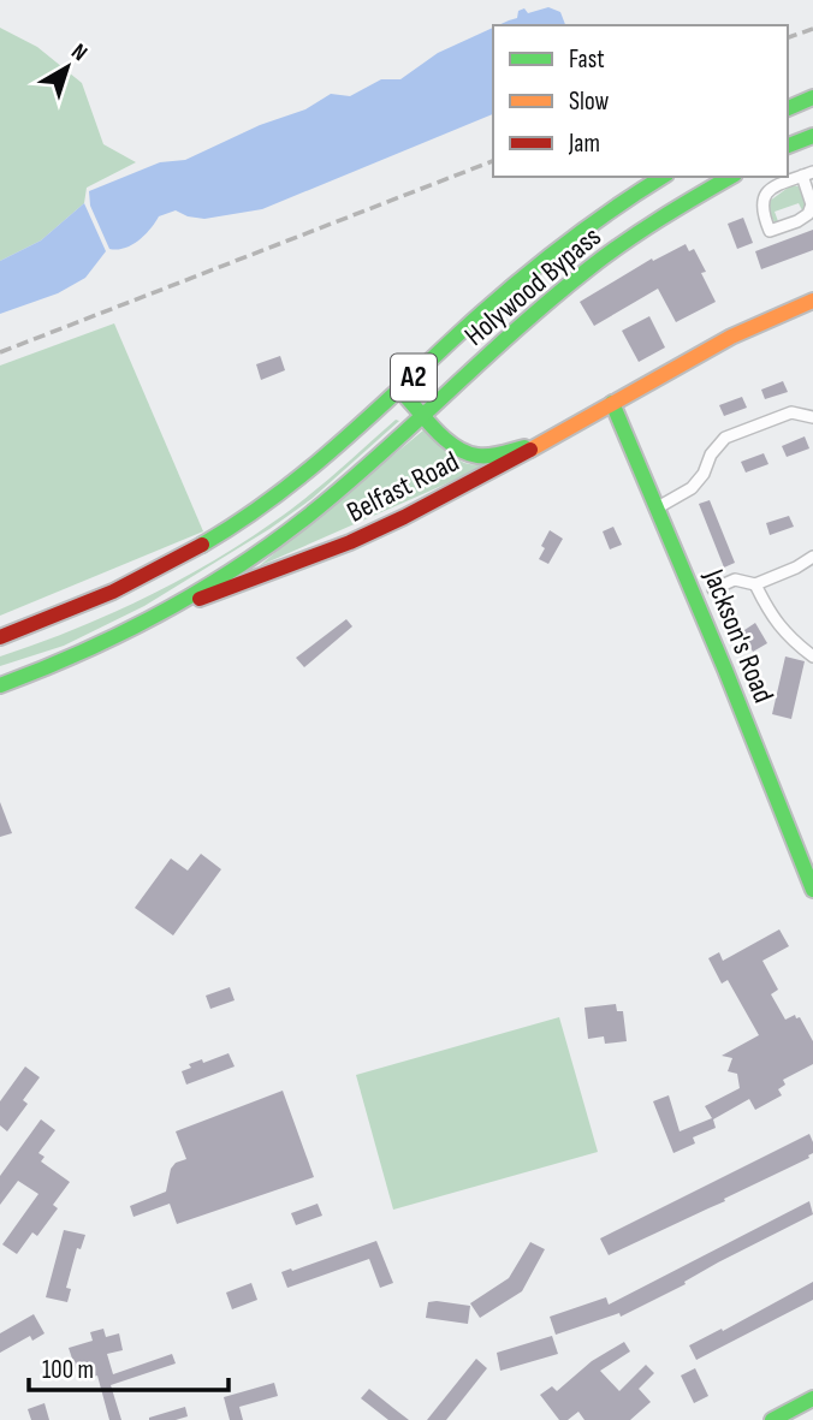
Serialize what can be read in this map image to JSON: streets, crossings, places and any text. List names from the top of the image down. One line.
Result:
{"streets":{"main road":["Holywood Bypass","A2","Belfast Road","Jackson's Road"]},"crossings":[["Holywood Bypass","Belfast Road"],["Belfast Road","Jackson's Road"]],"legend":["Fast","Slow","Jam"],"scale_bar":"100 m","north":"top right"}
